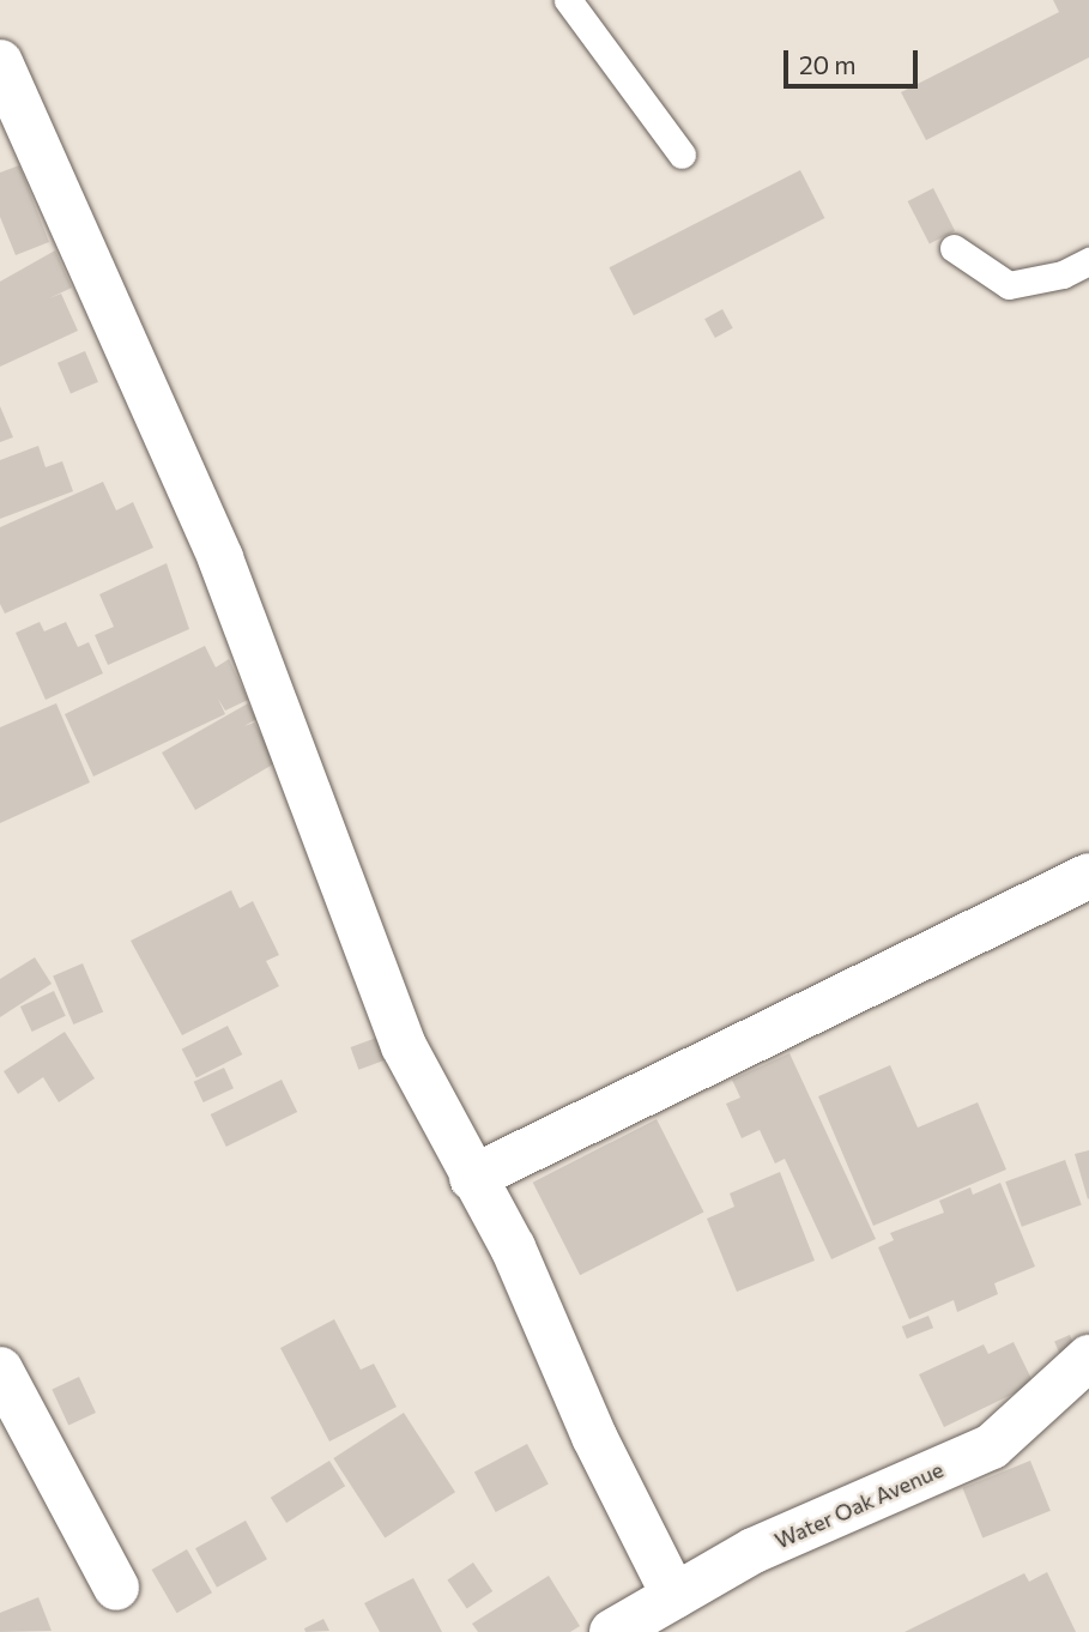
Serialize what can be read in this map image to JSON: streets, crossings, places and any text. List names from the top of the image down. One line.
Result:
{"streets":{"street":["Water Oak Avenue"]},"scale_bar":"20 m"}
